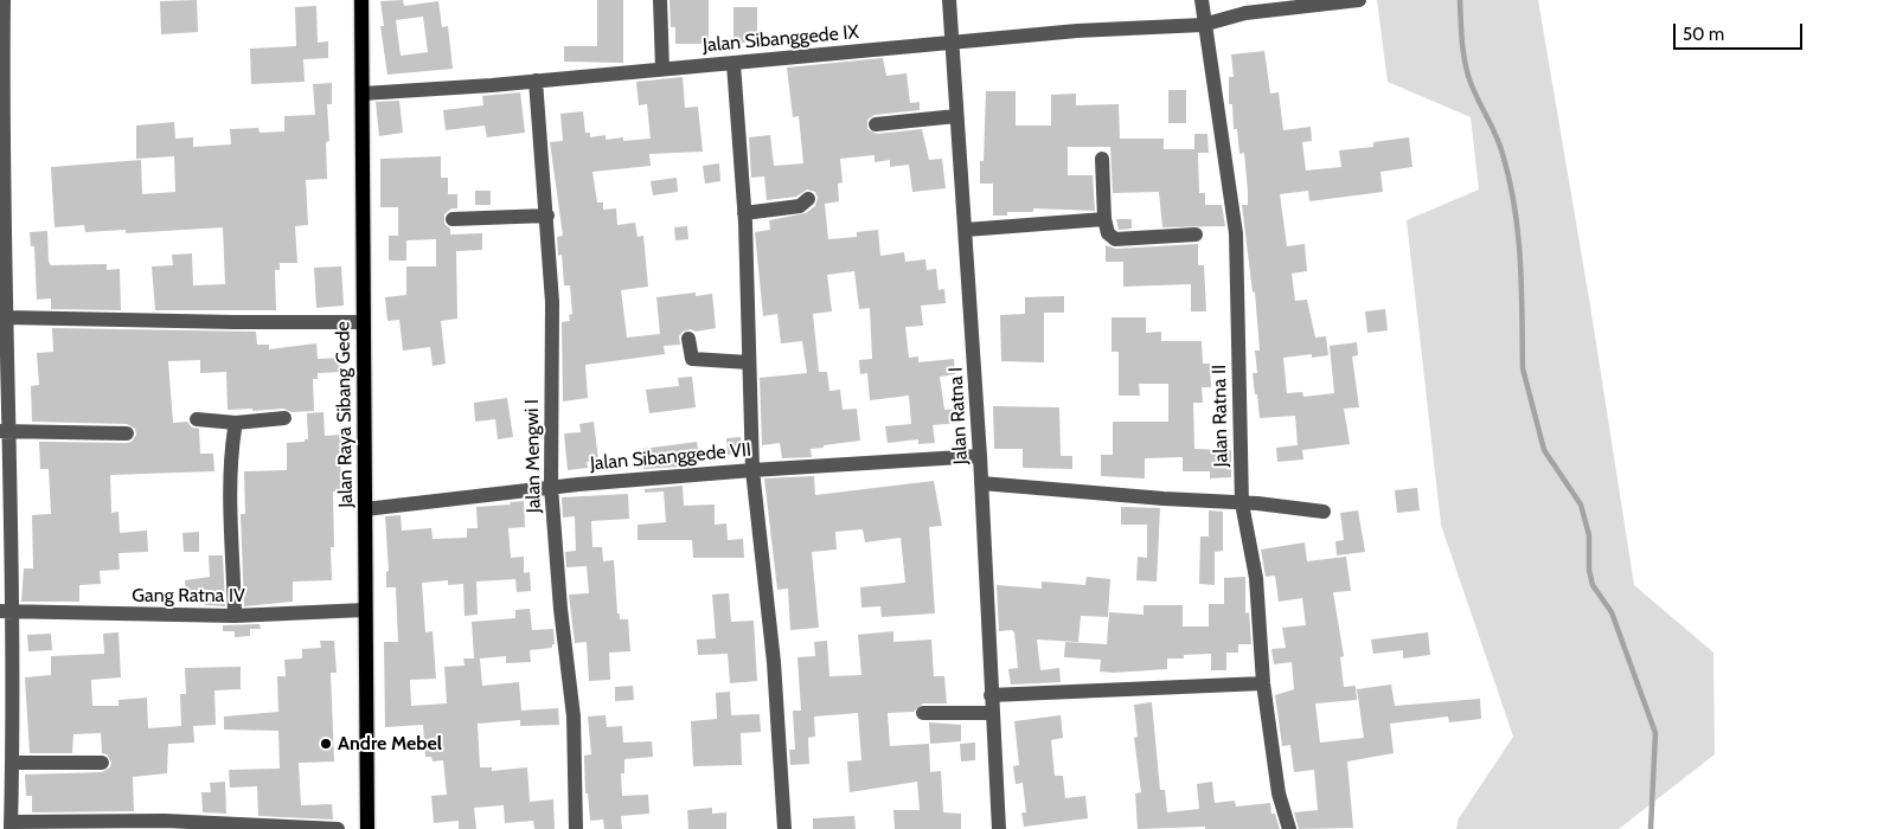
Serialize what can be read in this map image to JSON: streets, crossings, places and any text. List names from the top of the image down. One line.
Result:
{"streets":{"main road":["Jalan Raya Sibang Gede"],"street":["Jalan Sibanggede IX","Jalan Ratna I","Jalan Ratna II","Jalan Mengwi I","Jalan Sibanggede VII","Gang Ratna IV"]},"crossings":[["Jalan Sibanggede IX","Jalan Raya Sibang Gede"],["Jalan Sibanggede IX","Jalan Ratna I"],["Jalan Sibanggede IX","Jalan Ratna II"],["Jalan Sibanggede IX","Jalan Mengwi I"],["Jalan Raya Sibang Gede","Jalan Sibanggede VII"],["Jalan Raya Sibang Gede","Gang Ratna IV"],["Jalan Ratna I","Jalan Sibanggede VII"],["Jalan Mengwi I","Jalan Sibanggede VII"]],"places":["Andre Mebel"],"scale_bar":"50 m"}
